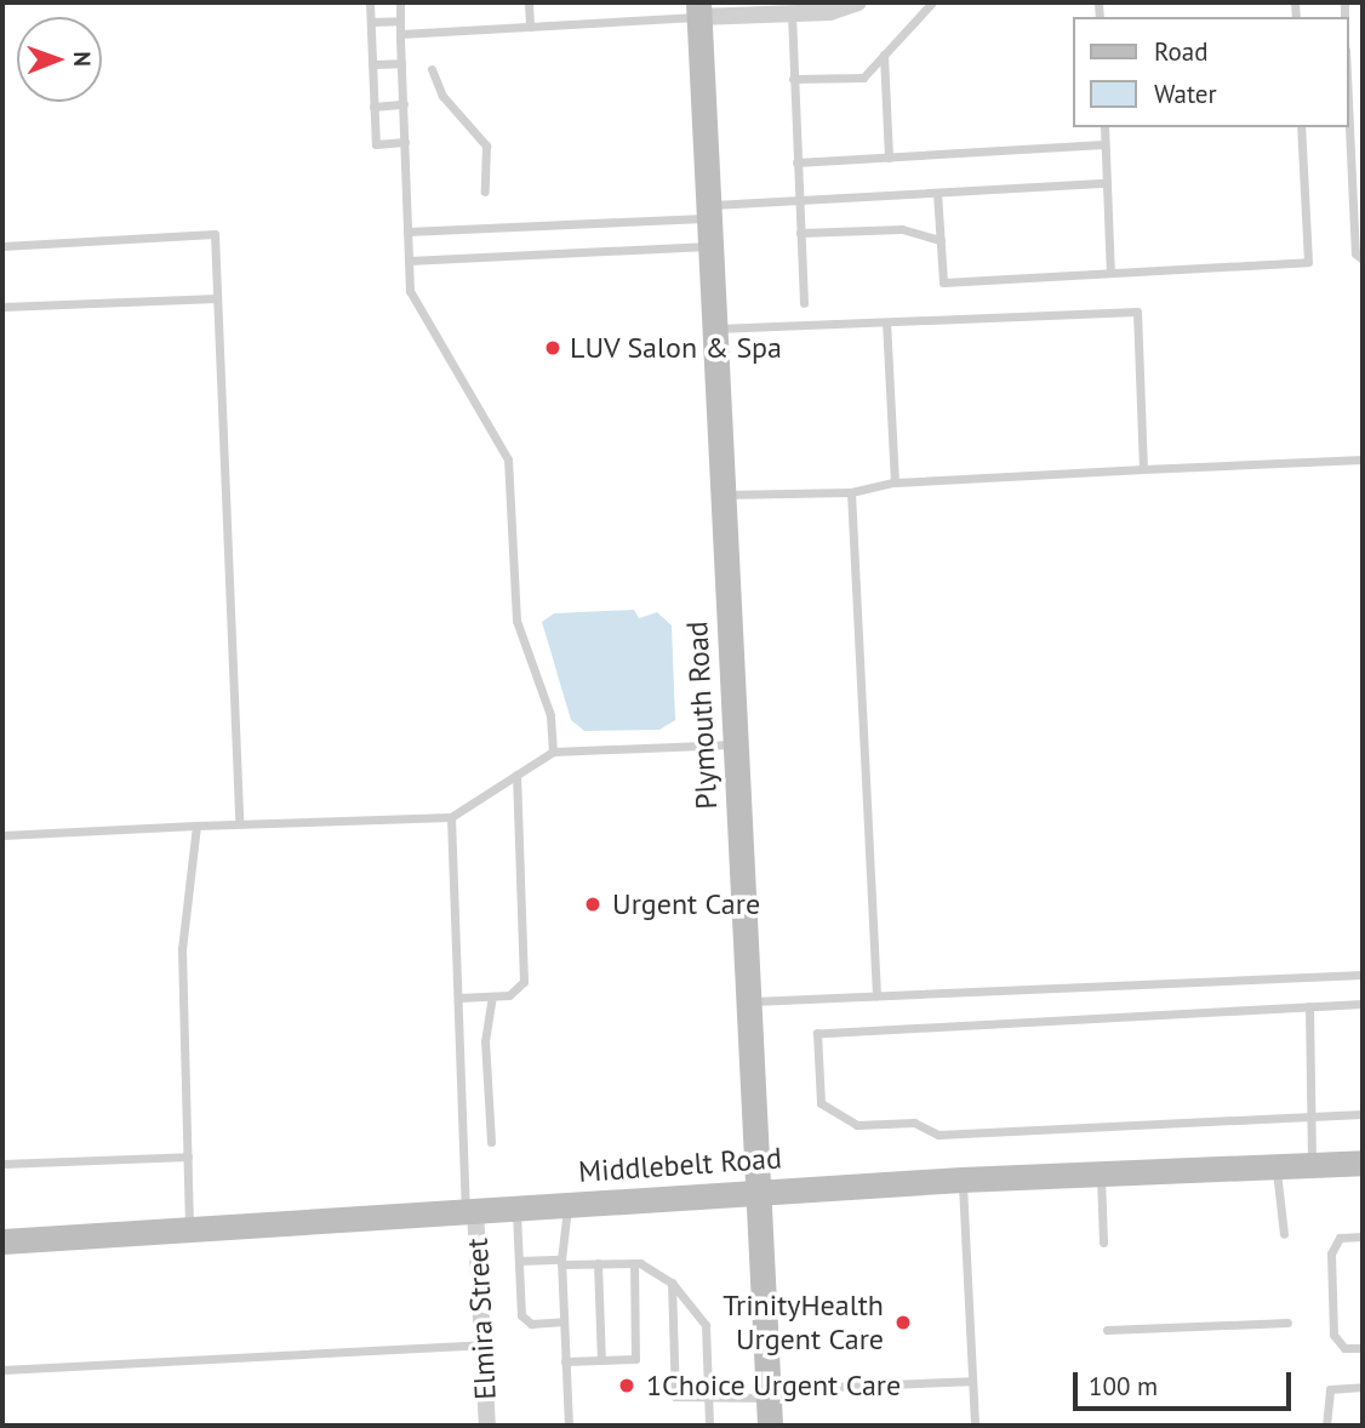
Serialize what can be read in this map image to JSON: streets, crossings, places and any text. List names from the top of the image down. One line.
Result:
{"streets":{"main road":["Plymouth Road","Middlebelt Road"],"street":["Elmira Street"]},"crossings":[["Plymouth Road","Middlebelt Road"],["Middlebelt Road","Elmira Street"]],"places":["LUV Salon & Spa","Urgent Care","TrinityHealth Urgent Care","1Choice Urgent Care"],"legend":["Road","Water"],"scale_bar":"100 m","north":"right"}
